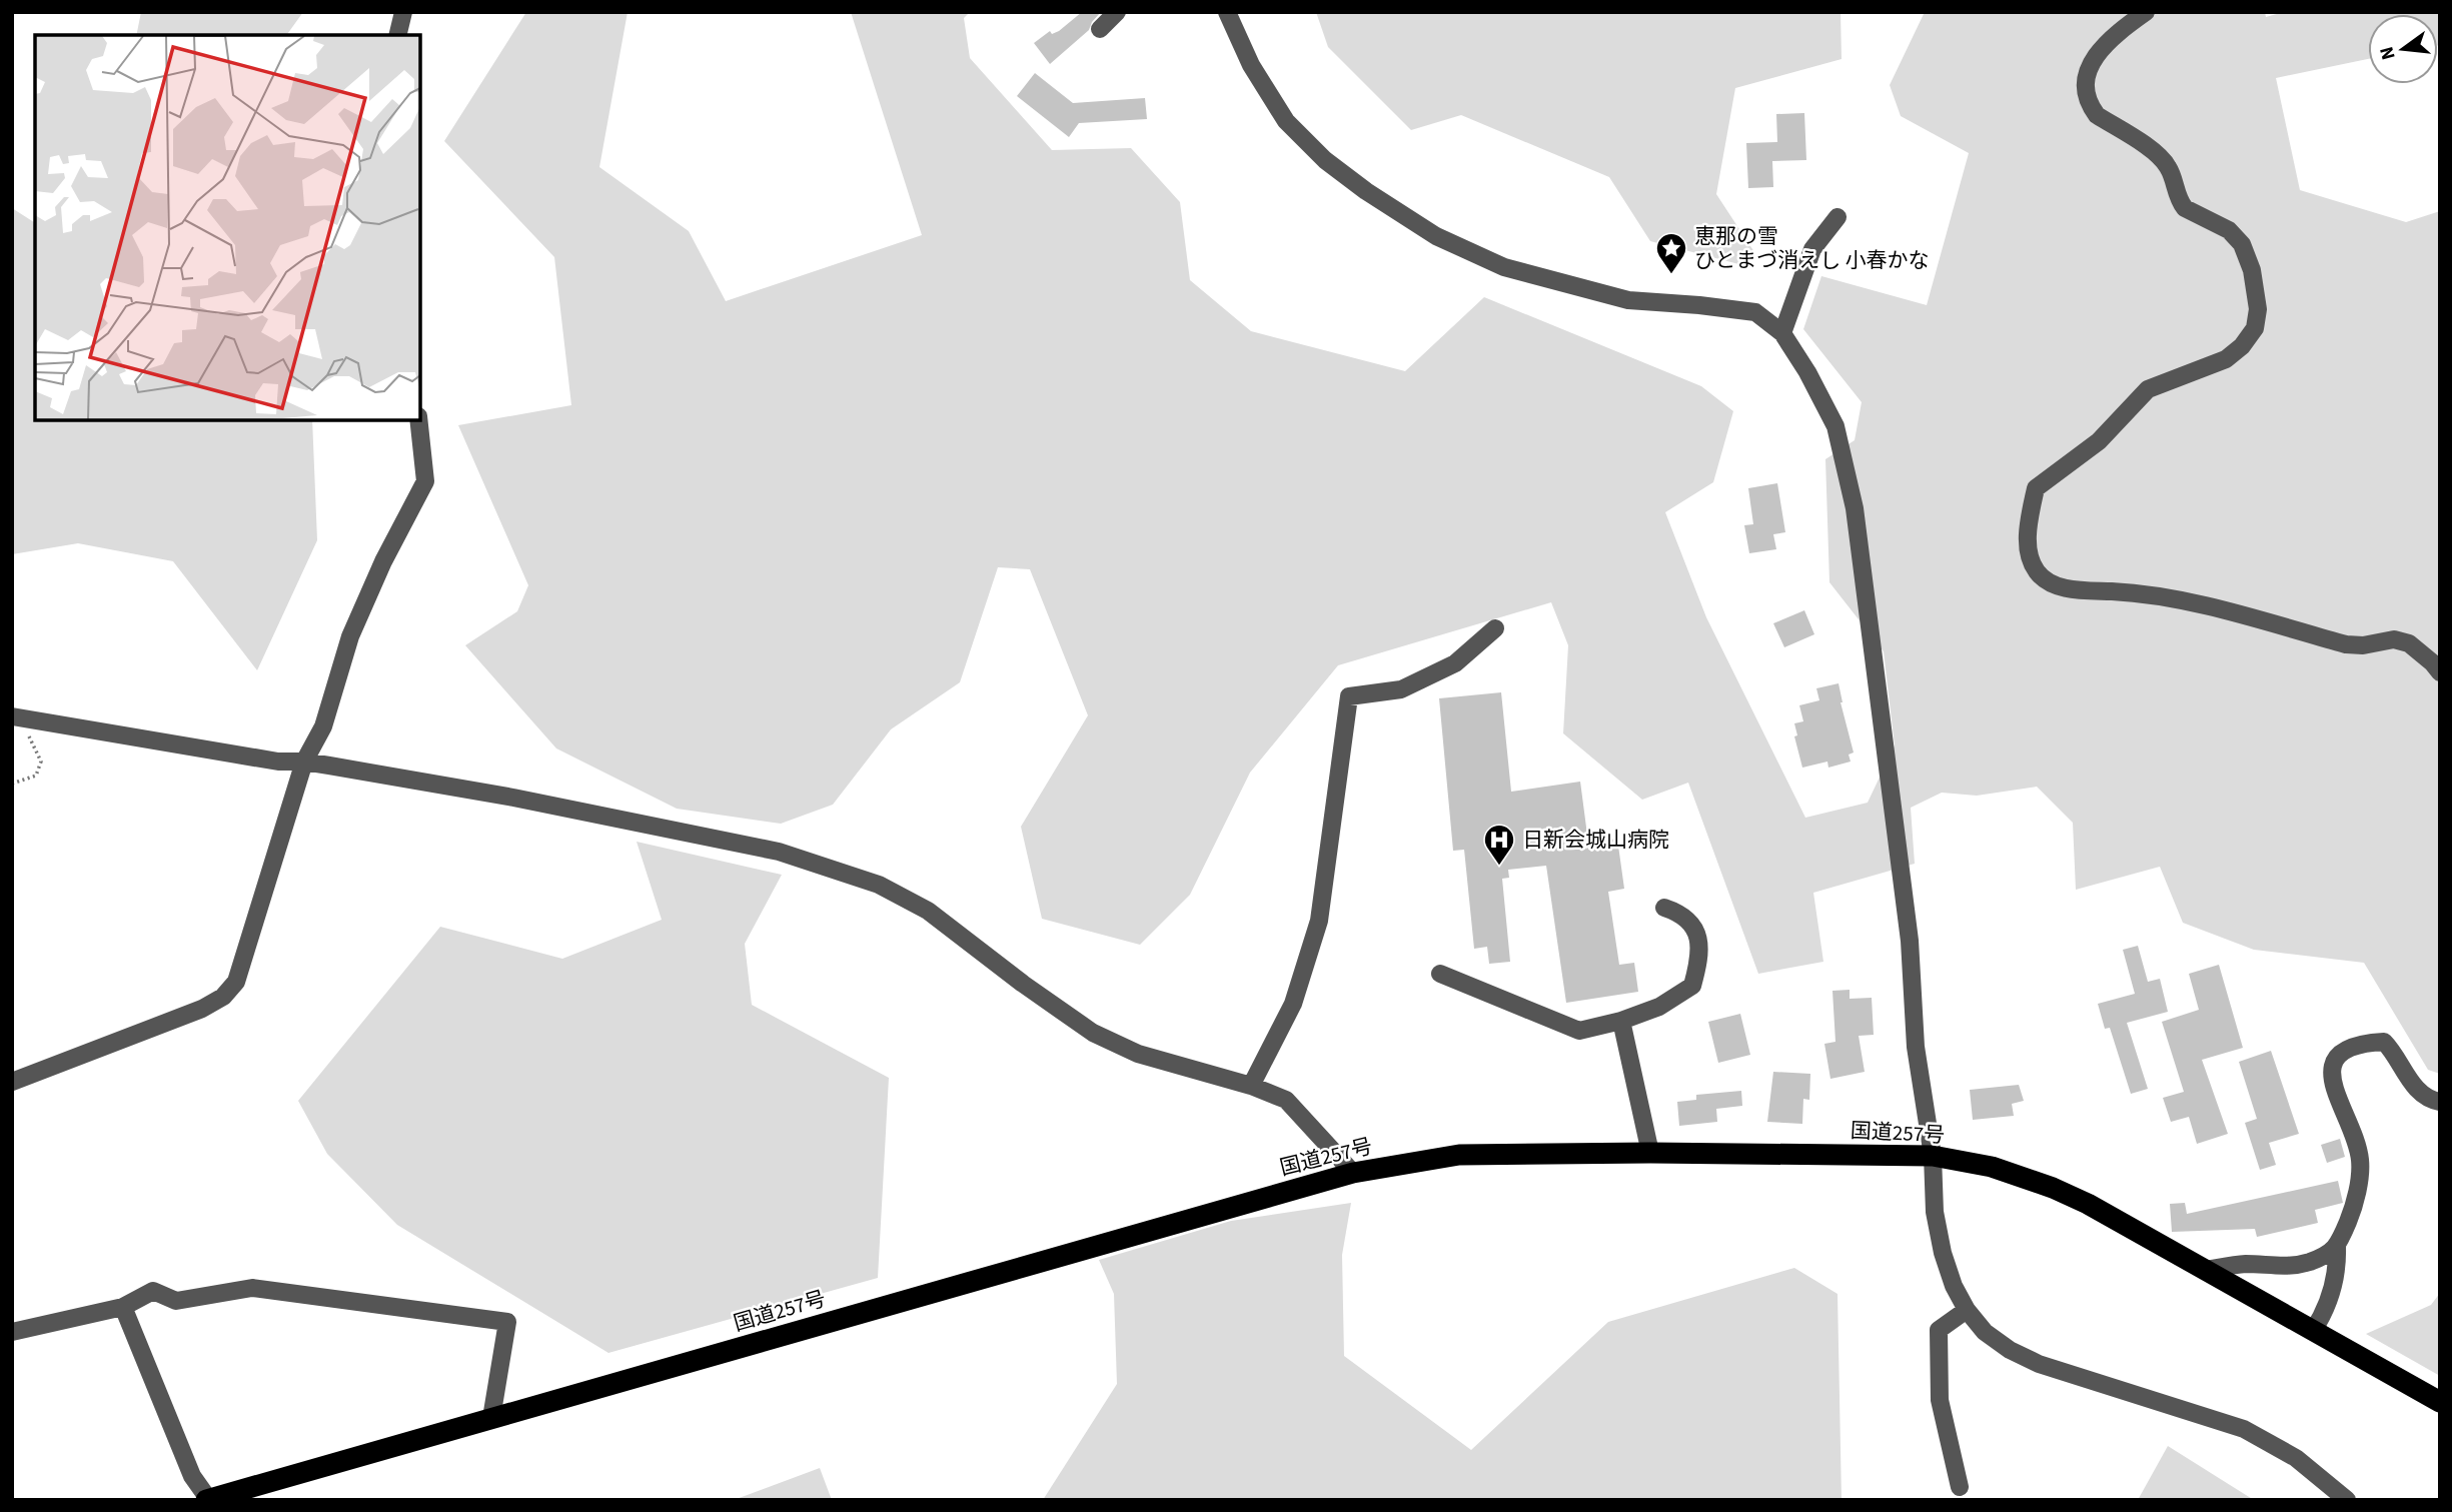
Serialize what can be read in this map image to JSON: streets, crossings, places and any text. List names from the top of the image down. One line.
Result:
{"streets":{"highway":["国道257号"]},"places":{"place":["恵那の雪 ひとまづ消えし 小春かな"],"hospital":["日新会城山病院"]},"north":"left"}
